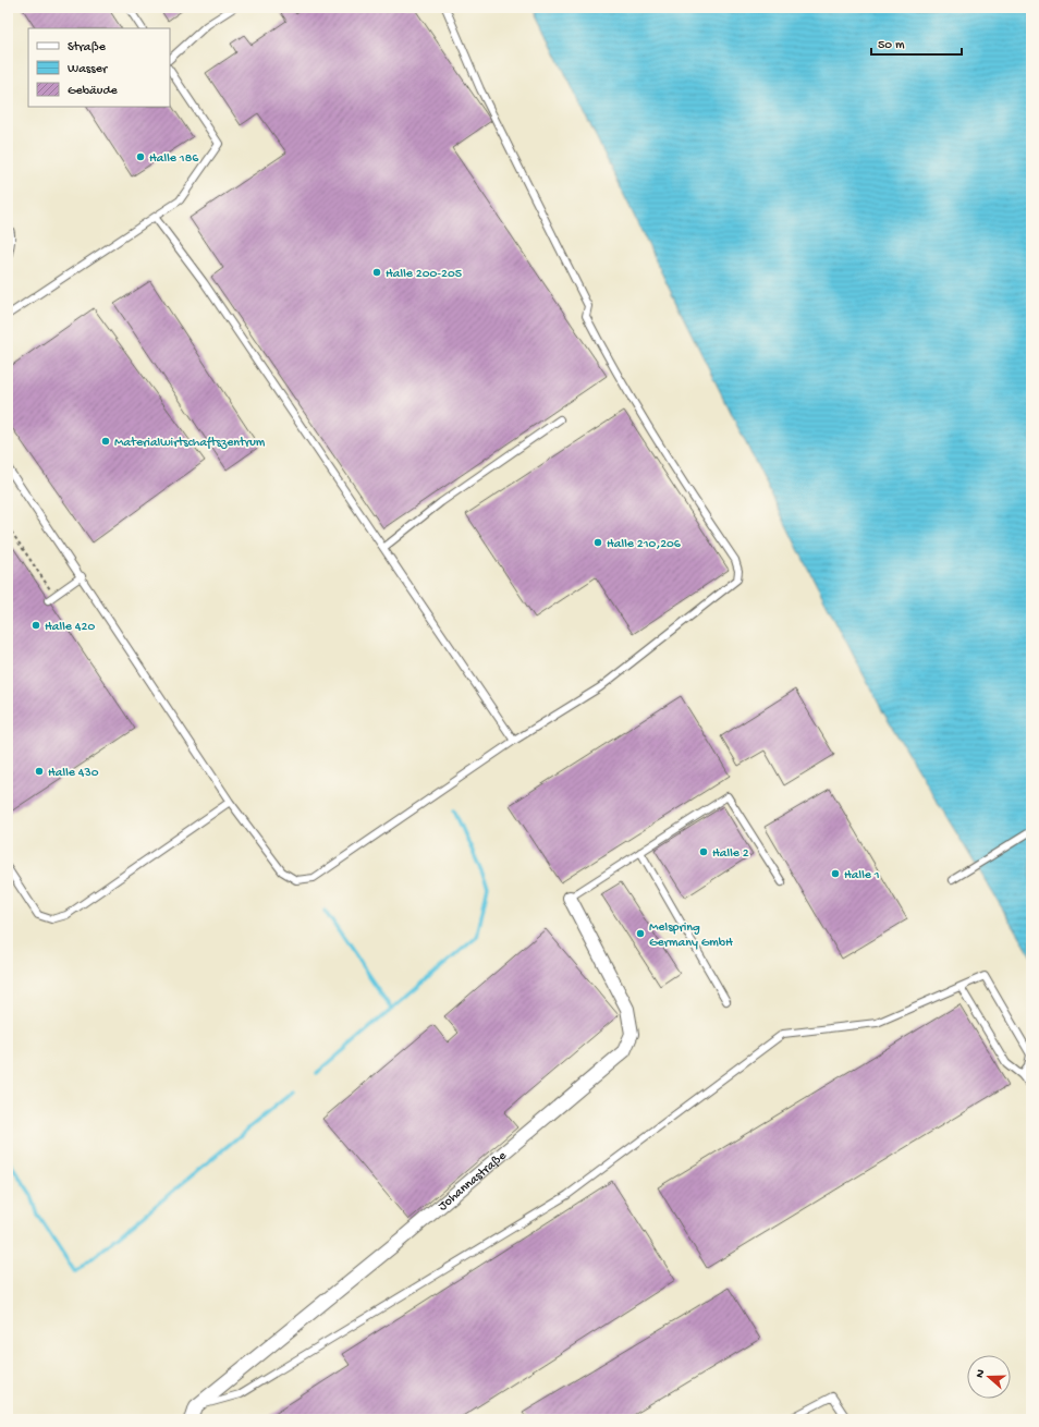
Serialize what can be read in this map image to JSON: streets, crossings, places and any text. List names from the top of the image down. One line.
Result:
{"streets":{"street":["Johannastraße"]},"places":["Halle 186","Halle 200-205","Materialwirtschaftszentrum","Halle 210,206","Halle 420","Halle 430","Halle 2","Halle 1","Melspring Germany GmbH"],"legend":["Straße","Wasser","Gebäude"],"scale_bar":"50 m","north":"left"}
